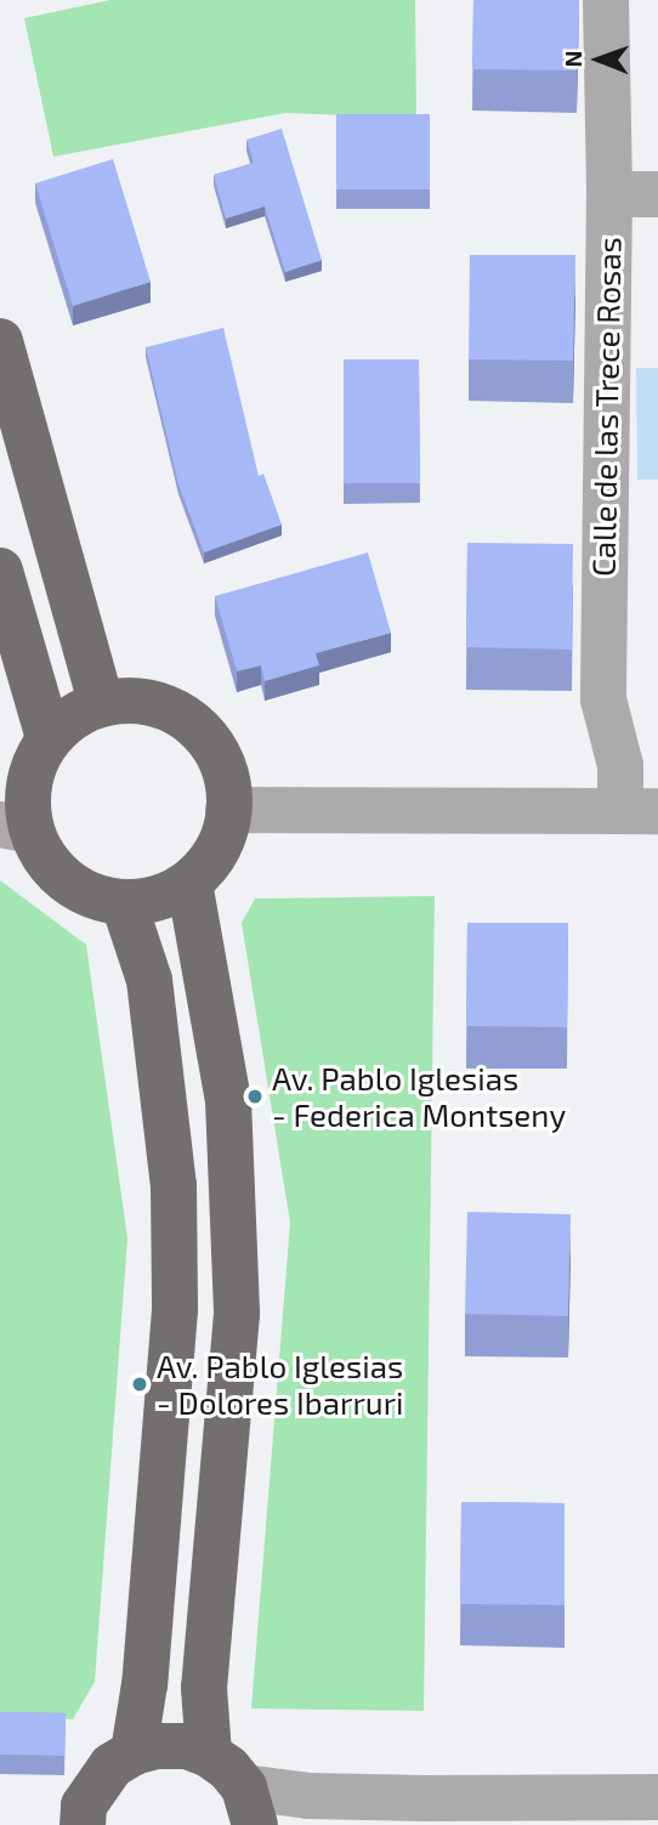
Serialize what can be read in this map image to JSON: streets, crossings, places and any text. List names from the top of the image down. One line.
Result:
{"streets":{"street":["Calle de las Trece Rosas"]},"places":["Av. Pablo Iglesias - Federica Montseny","Av. Pablo Iglesias - Dolores Ibarruri"],"north":"left"}
